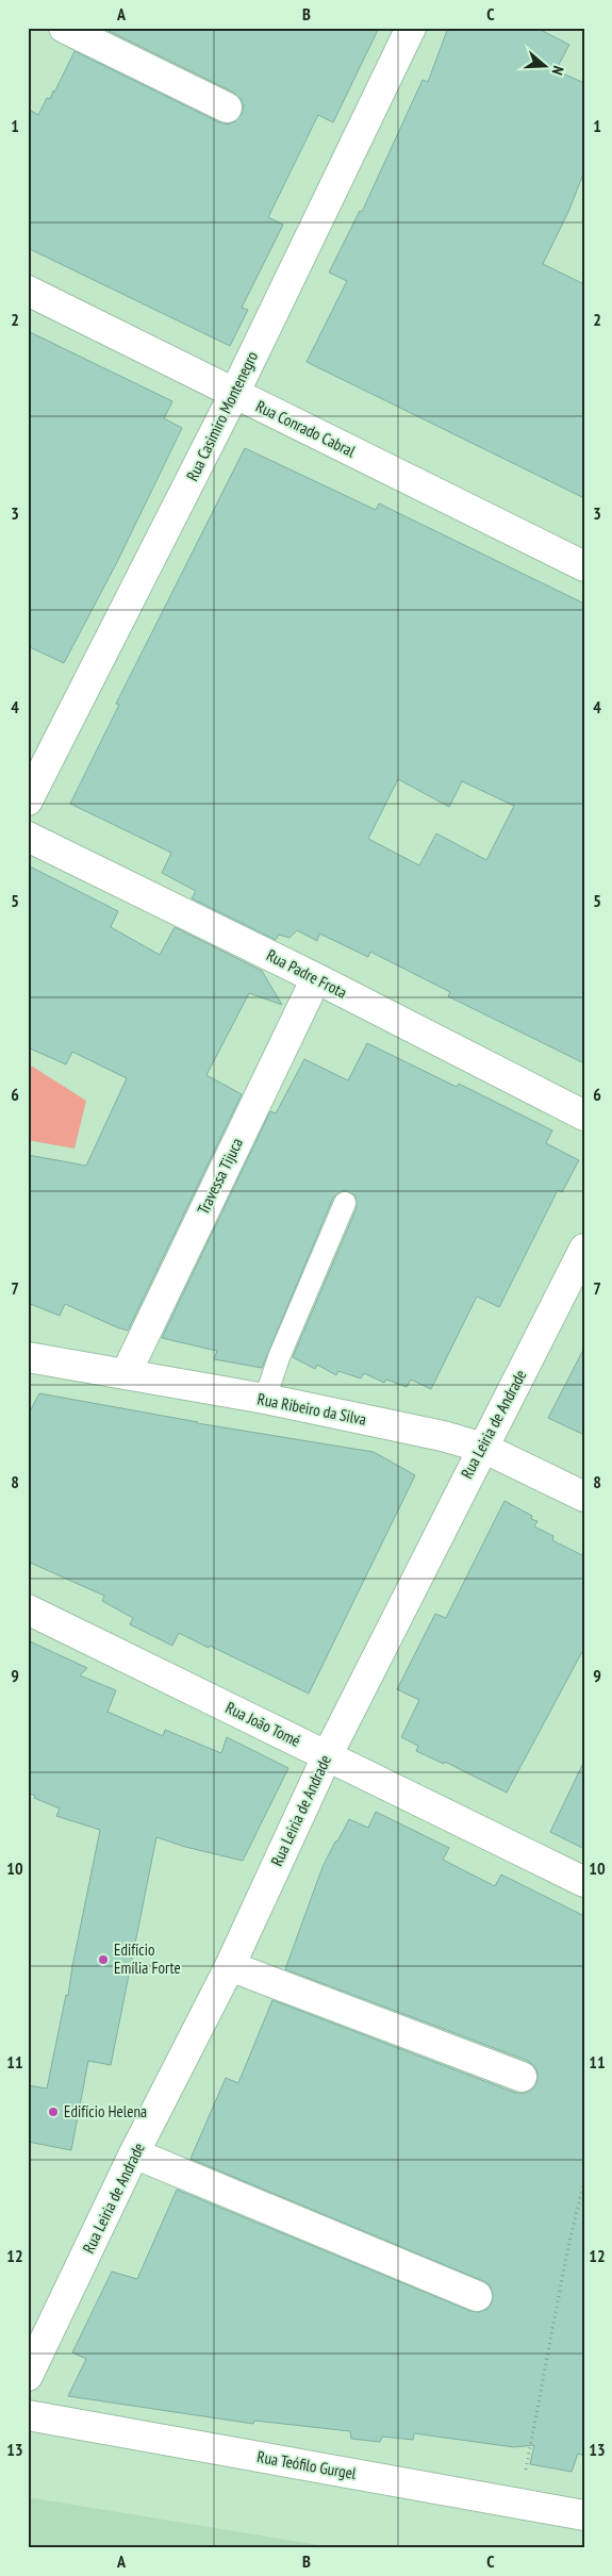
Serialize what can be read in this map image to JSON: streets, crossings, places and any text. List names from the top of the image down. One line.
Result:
{"streets":{"street":["Rua Casimiro Montenegro","Rua Conrado Cabral","Rua Padre Frota","Travessa Tijuca","Rua Ribeiro da Silva","Rua Leiria de Andrade","Rua João Tomé","Rua Teófilo Gurgel"]},"crossings":[["Rua Casimiro Montenegro","Rua Conrado Cabral"],["Rua Padre Frota","Travessa Tijuca"],["Travessa Tijuca","Rua Ribeiro da Silva"],["Rua Ribeiro da Silva","Rua Leiria de Andrade"],["Rua Leiria de Andrade","Rua João Tomé"]],"places":["Edifício Emília Forte","Edifício Helena"],"north":"right","grid":{"columns":["A","B","C"],"rows":["1","2","3","4","5","6","7","8","9","10","11","12","13"]}}
